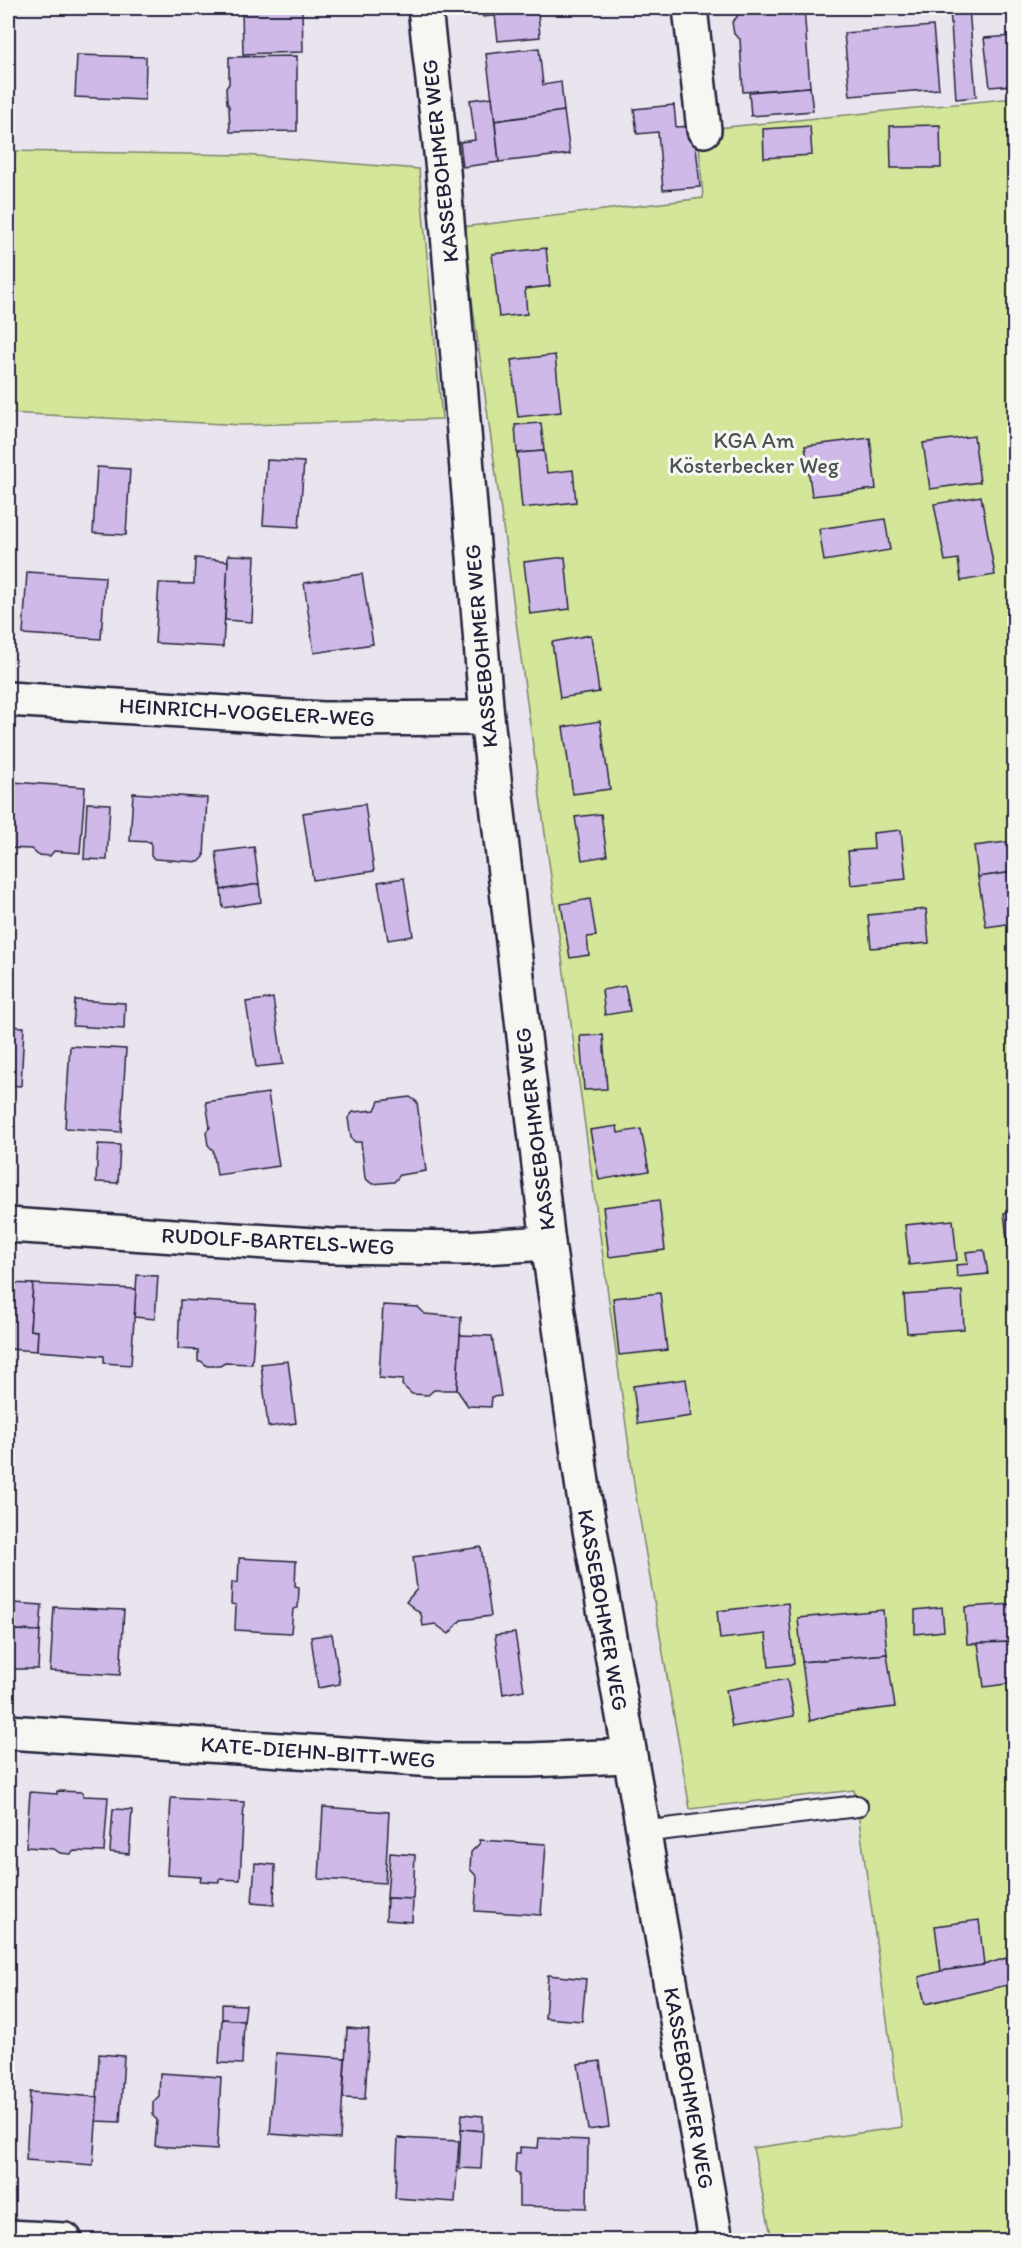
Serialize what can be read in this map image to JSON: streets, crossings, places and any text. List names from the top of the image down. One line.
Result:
{"streets":{"street":["KASSEBOHMER WEG","HEINRICH-VOGELER-WEG","RUDOLF-BARTELS-WEG","KATE-DIEHN-BITT-WEG"]},"crossings":[["KASSEBOHMER WEG","HEINRICH-VOGELER-WEG"],["KASSEBOHMER WEG","RUDOLF-BARTELS-WEG"],["KASSEBOHMER WEG","KATE-DIEHN-BITT-WEG"]],"parks":["KGA Am Kösterbecker Weg"]}
